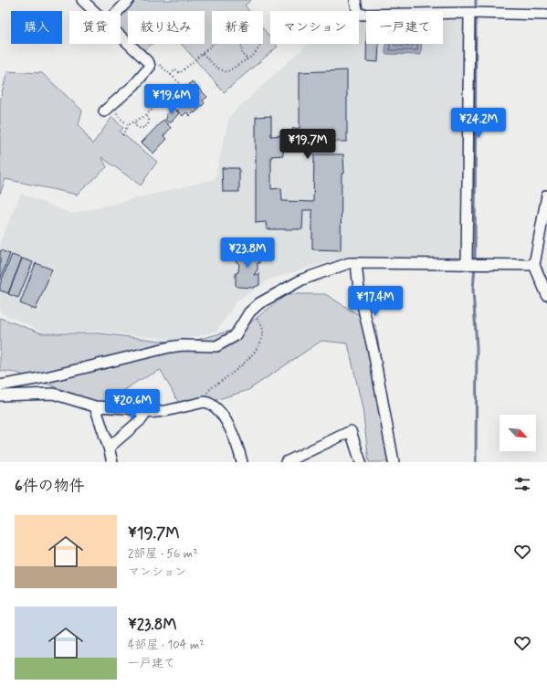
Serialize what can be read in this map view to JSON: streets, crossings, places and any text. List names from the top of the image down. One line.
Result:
{"north":"bottom right","page":{"chip":["購入","賃貸","絞り込み","新着","マンション","一戸建て"],"price":["¥19.6M","¥24.2M","¥19.7M","¥23.8M","¥17.4M","¥20.6M"],"heading":"6件の物件","list":[{"name":"¥19.7M","note":"2部屋 · 56 m² · マンション"},{"name":"¥23.8M","note":"4部屋 · 104 m² · 一戸建て"}]}}
